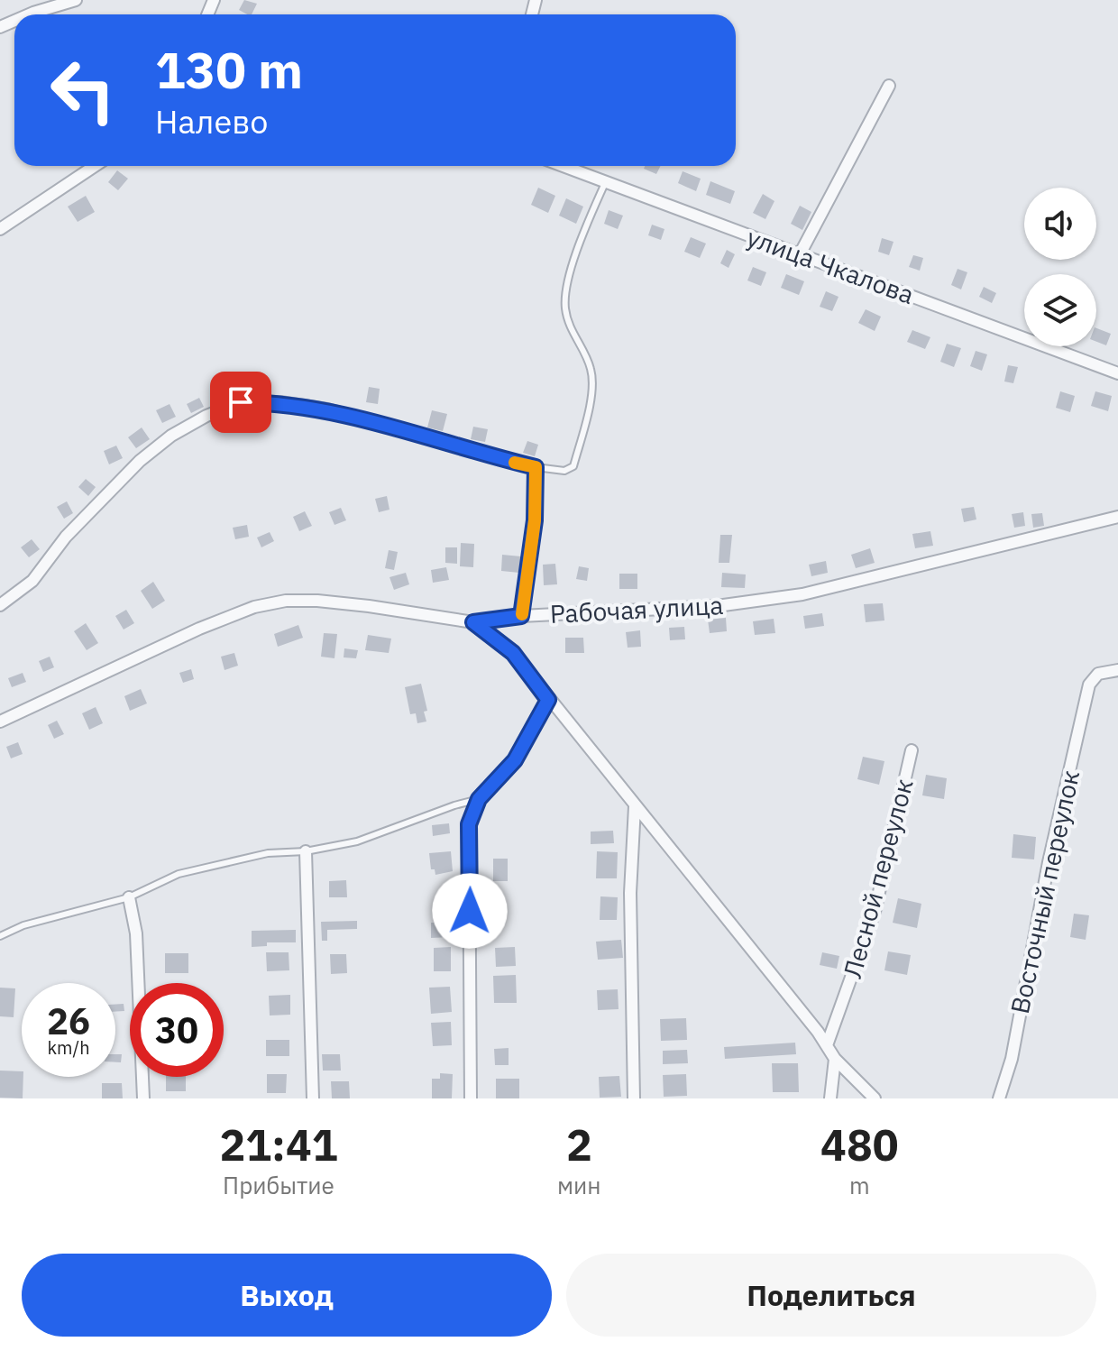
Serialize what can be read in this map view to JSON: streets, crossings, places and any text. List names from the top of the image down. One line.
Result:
{"streets":{"street":["улица Чкалова","Рабочая улица","Лесной переулок","Восточный переулок"]},"page":{"turn":["130 m","Налево"],"speed":"26 km/h","limit":"30","eta":["21:41","Прибытие","2","мин","480","m"],"buttons":["Выход","Поделиться"]}}
